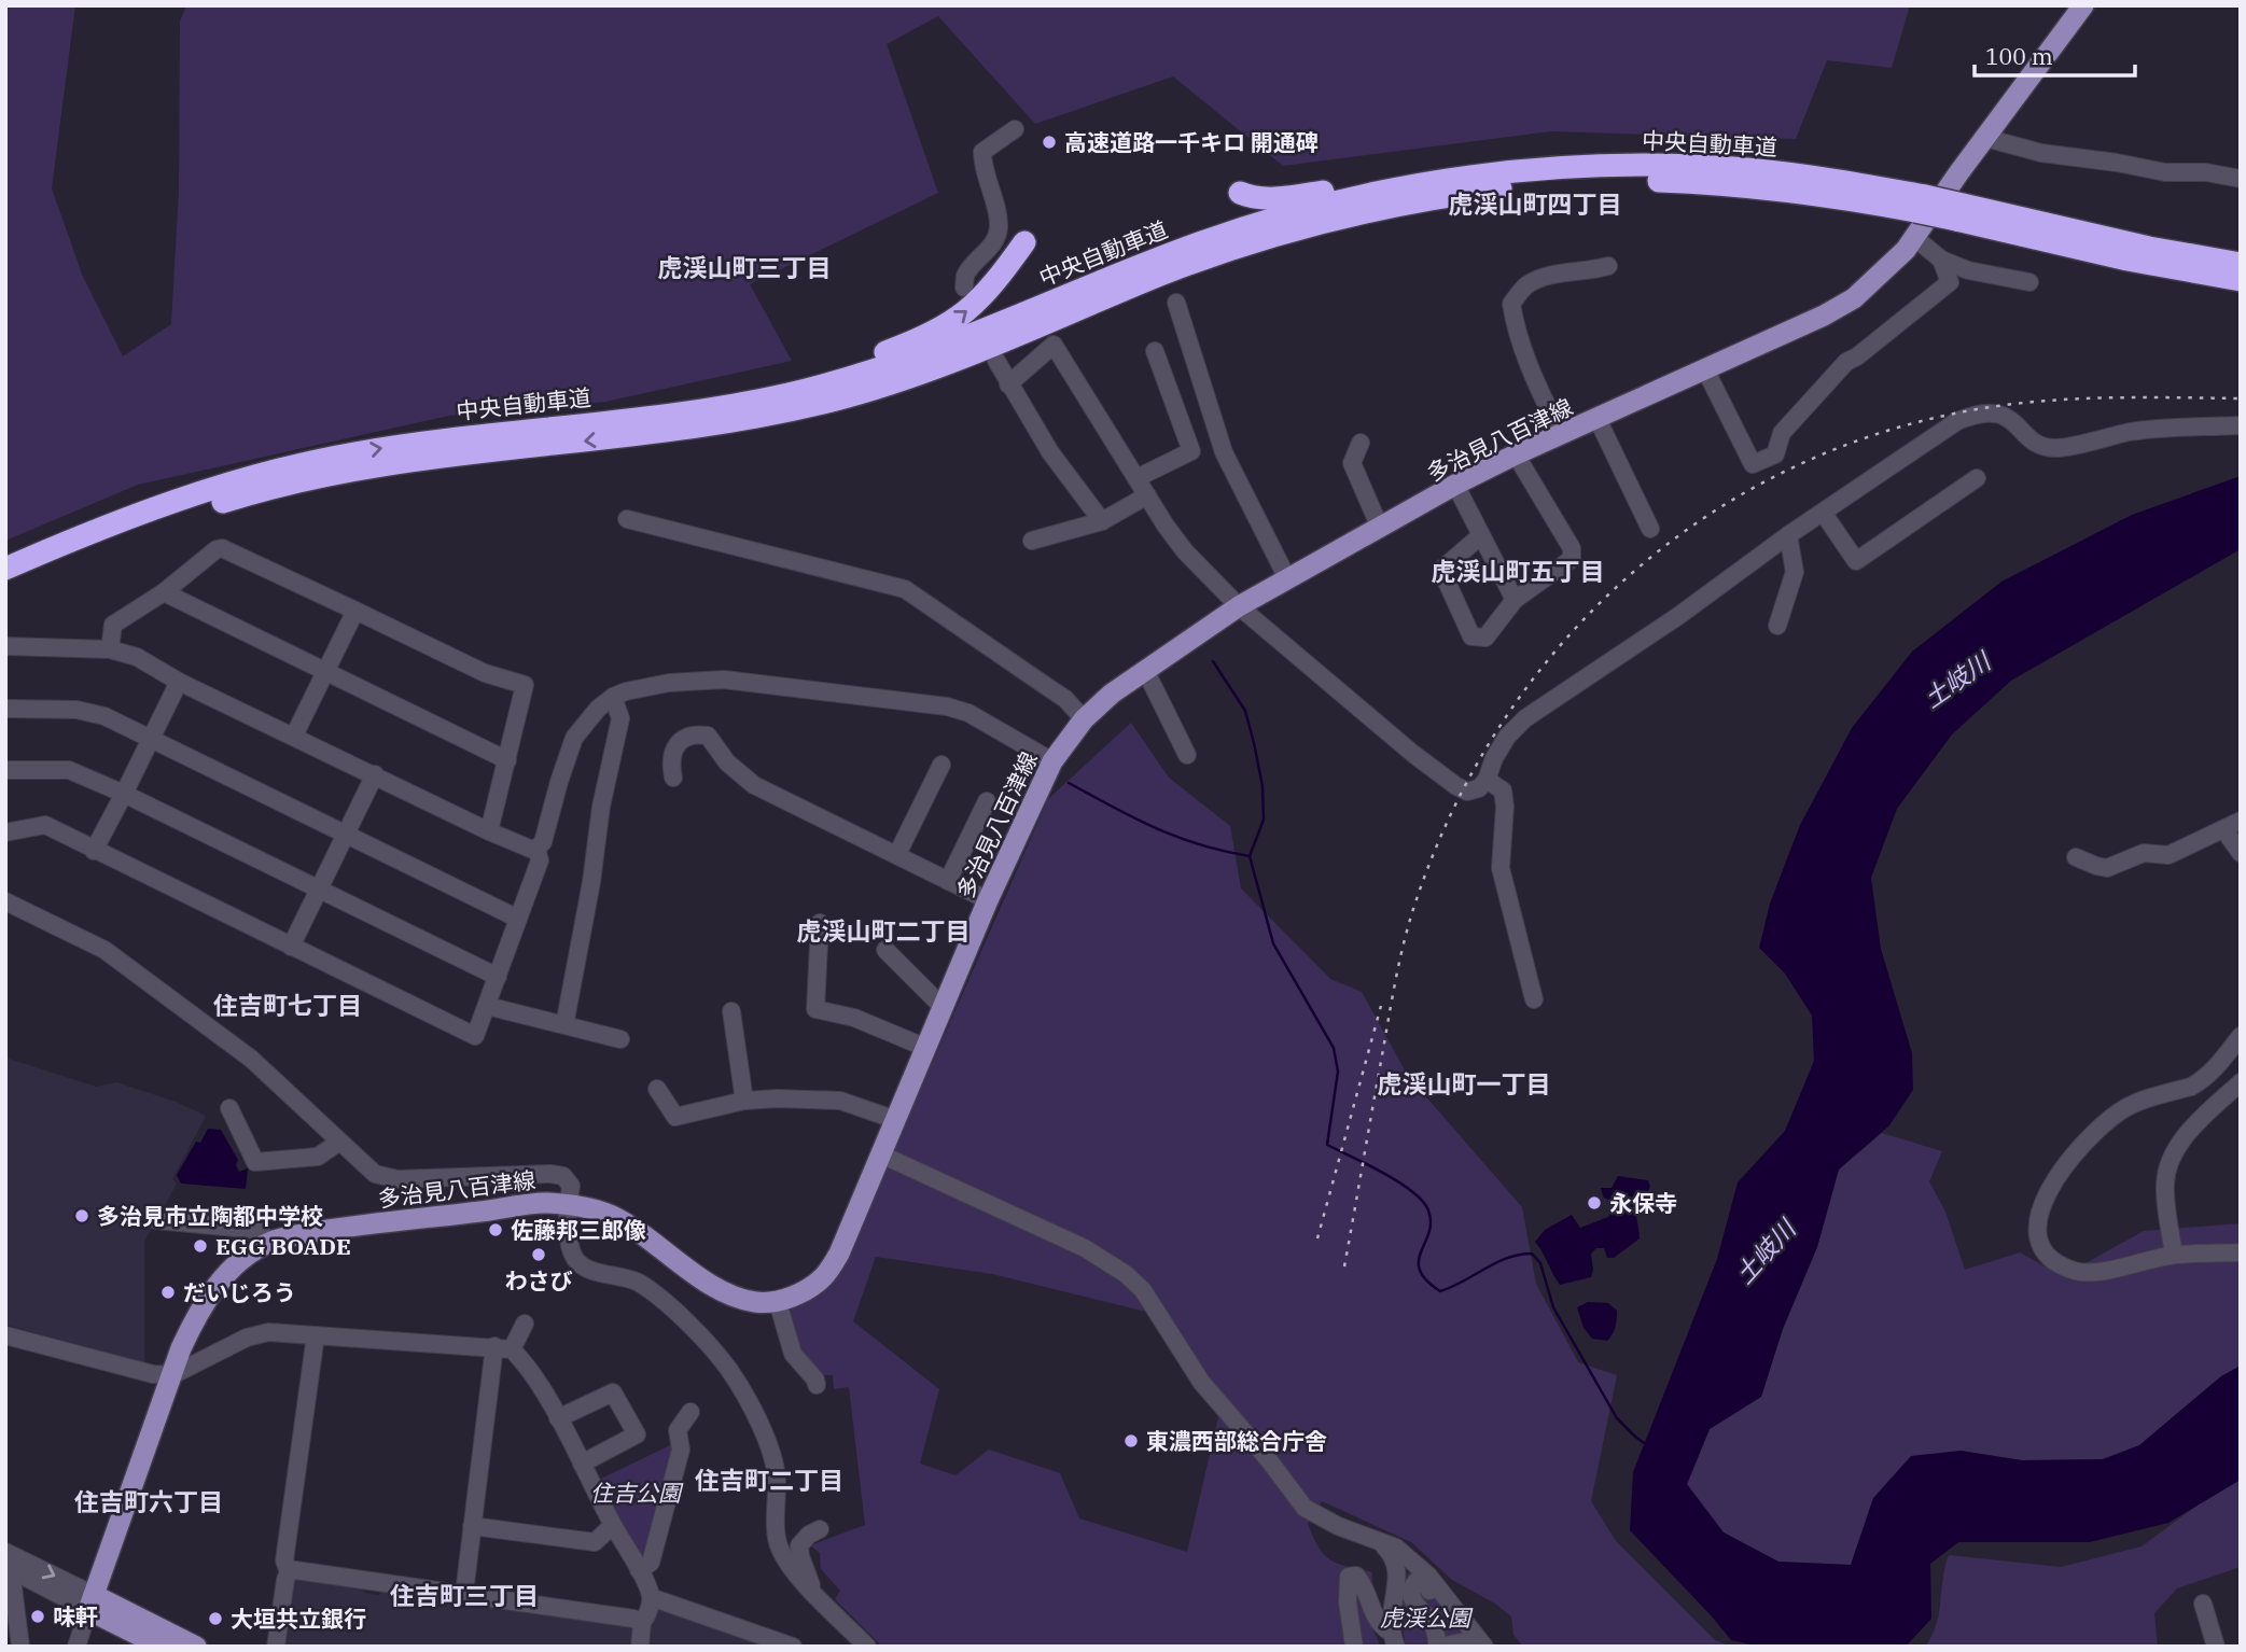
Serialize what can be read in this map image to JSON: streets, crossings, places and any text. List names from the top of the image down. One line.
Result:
{"streets":{"highway":["中央自動車道"],"main road":["多治見八百津線"]},"districts":["虎渓山町四丁目","虎渓山町三丁目","虎渓山町五丁目","虎渓山町二丁目","住吉町七丁目","虎渓山町一丁目","住吉町二丁目","住吉町六丁目","住吉町三丁目"],"water":["土岐川"],"parks":["住吉公園","虎渓公園"],"places":["高速道路一千キロ 開通碑","永保寺","多治見市立陶都中学校","佐藤邦三郎像","EGG BOADE","わさび","だいじろう","東濃西部総合庁舎","味軒","大垣共立銀行"],"scale_bar":"100 m"}
